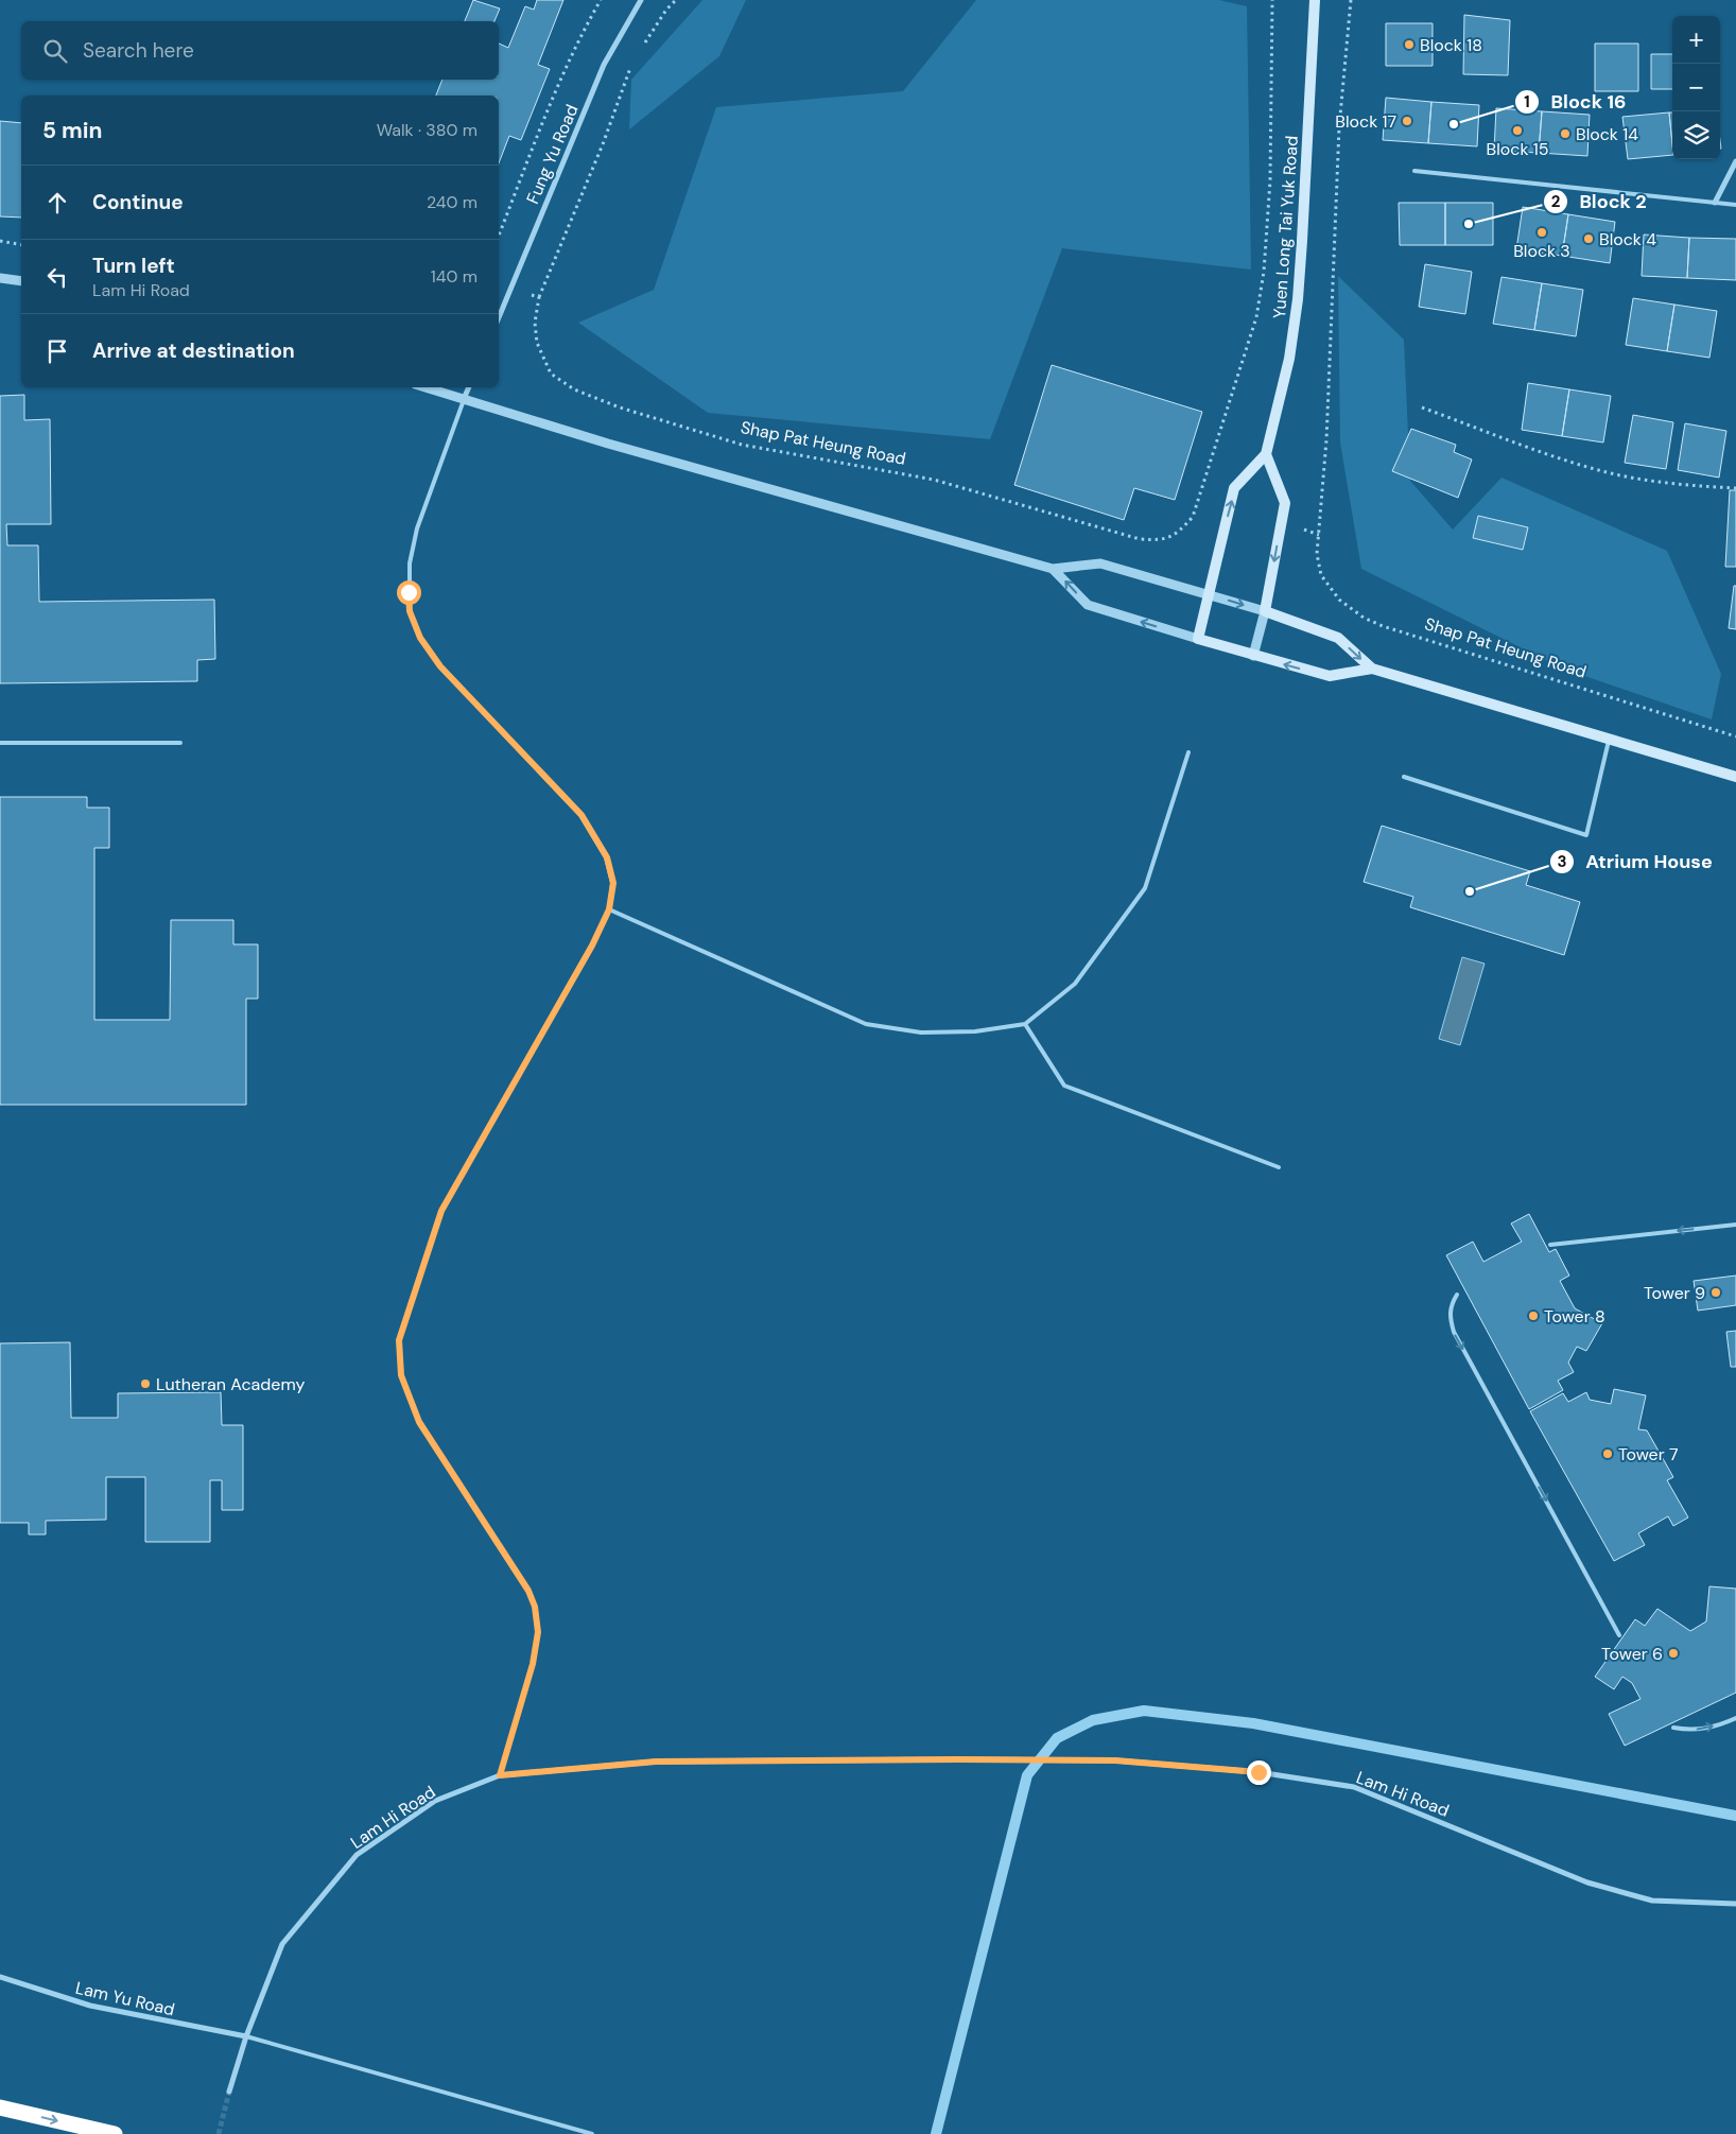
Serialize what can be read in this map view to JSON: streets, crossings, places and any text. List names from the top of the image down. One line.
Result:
{"streets":{"main road":["Yuen Long Tai Yuk Road"],"street":["Fung Yu Road","Lam Hi Road","Lam Yu Road"],"path":["Shap Pat Heung Road"]},"crossings":[["Lam Hi Road","Lam Yu Road"]],"places":["Block 18","Block 17","Block 16","Block 15","Block 14","Block 2","Block 3","Block 4","Atrium House","Tower 9","Tower 8","Lutheran Academy","Tower 7","Tower 6"],"page":{"map_buttons":["+","−"],"search":"Search here","heading":["5 min","Walk · 380 m"],"list":[["Continue","240 m"],["Turn left","Lam Hi Road","140 m"],"Arrive at destination"]}}
